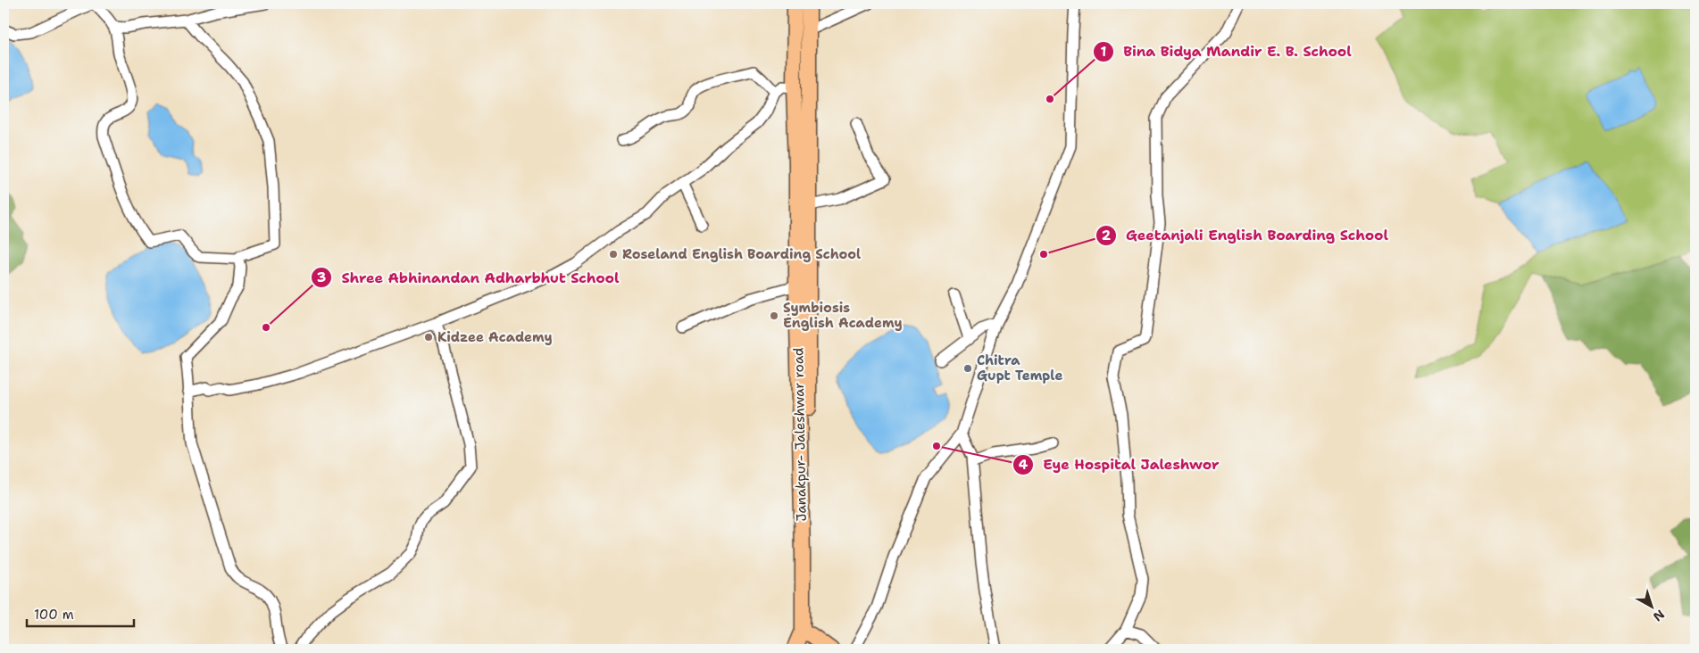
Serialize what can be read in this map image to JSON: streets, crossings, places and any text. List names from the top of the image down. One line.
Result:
{"streets":{"highway":["Janakpur- Jaleshwar road"]},"places":["Bina Bidya Mandir E. B. School","Roseland English Boarding School","Geetanjali English Boarding School","Symbiosis English Academy","Shree Abhinandan Adharbhut School","Kidzee Academy","Chitra Gupt Temple","Eye Hospital Jaleshwor"],"scale_bar":"100 m","north":"bottom right"}
